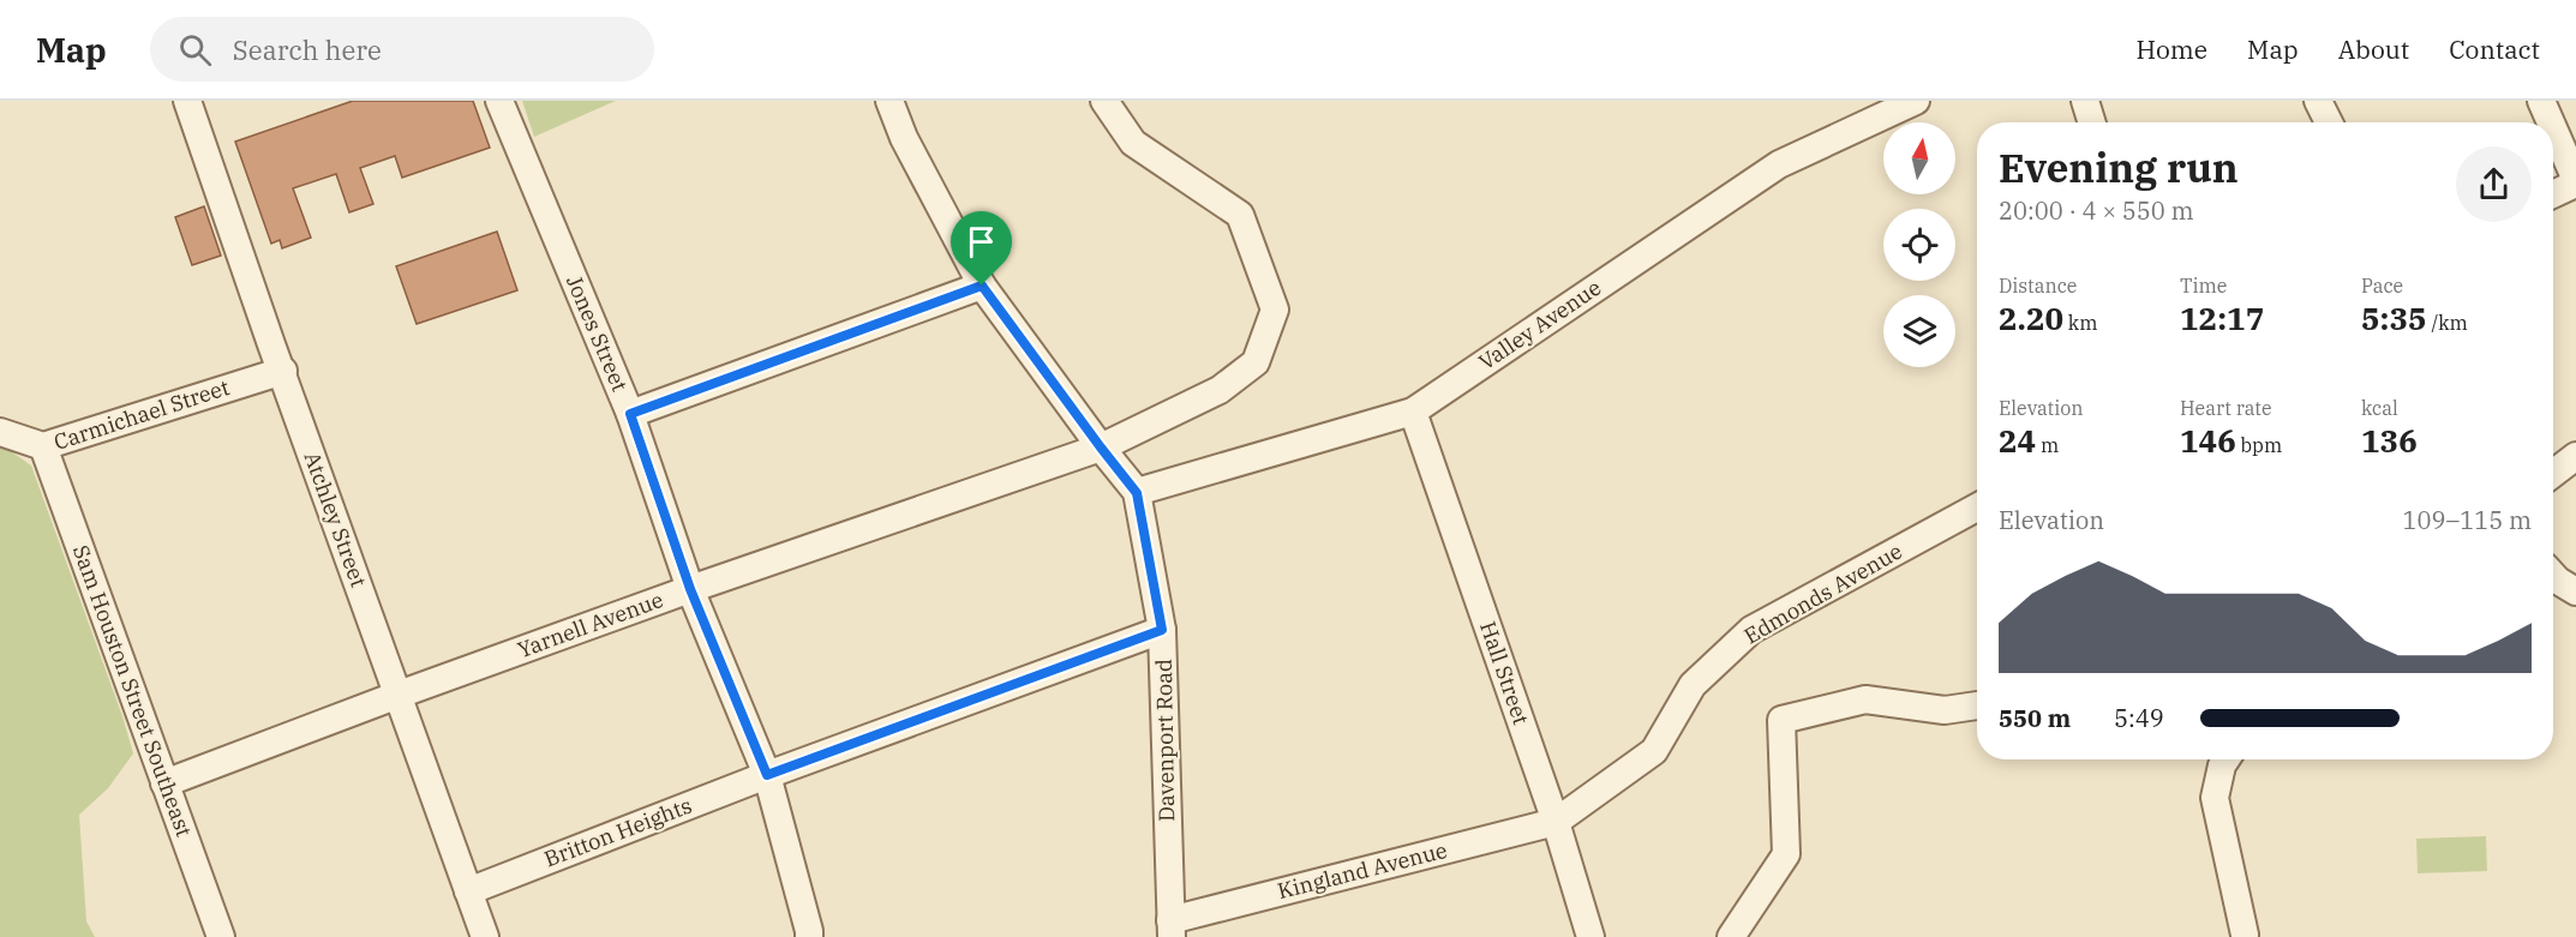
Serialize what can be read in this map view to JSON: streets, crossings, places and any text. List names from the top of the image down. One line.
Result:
{"streets":{"street":["Valley Avenue","Jones Street","Carmichael Street","Atchley Street","Edmonds Avenue","Yarnell Avenue","Hall Street","Sam Houston Street Southeast","Davenport Road","Britton Heights","Kingland Avenue"]},"crossings":[["Valley Avenue","Hall Street"],["Valley Avenue","Davenport Road"],["Jones Street","Yarnell Avenue"],["Jones Street","Britton Heights"],["Carmichael Street","Atchley Street"],["Carmichael Street","Sam Houston Street Southeast"],["Atchley Street","Yarnell Avenue"],["Atchley Street","Britton Heights"],["Edmonds Avenue","Hall Street"],["Edmonds Avenue","Kingland Avenue"],["Yarnell Avenue","Sam Houston Street Southeast"],["Yarnell Avenue","Davenport Road"],["Hall Street","Kingland Avenue"],["Davenport Road","Britton Heights"],["Davenport Road","Kingland Avenue"]],"north":"top","page":{"header":"Map","search":"Search here","nav":["Home","Map","About","Contact"],"heading":["Evening run","20:00 · 4 × 550 m"],"stats":[["Distance","2.20 km"],["Time","12:17"],["Pace","5:35 /km"],["Elevation","24 m"],["Heart rate","146 bpm"],["kcal","136"]],"chart":["Elevation","109–115 m"],"list":[{"name":"550 m","note":"5:49"}]}}
